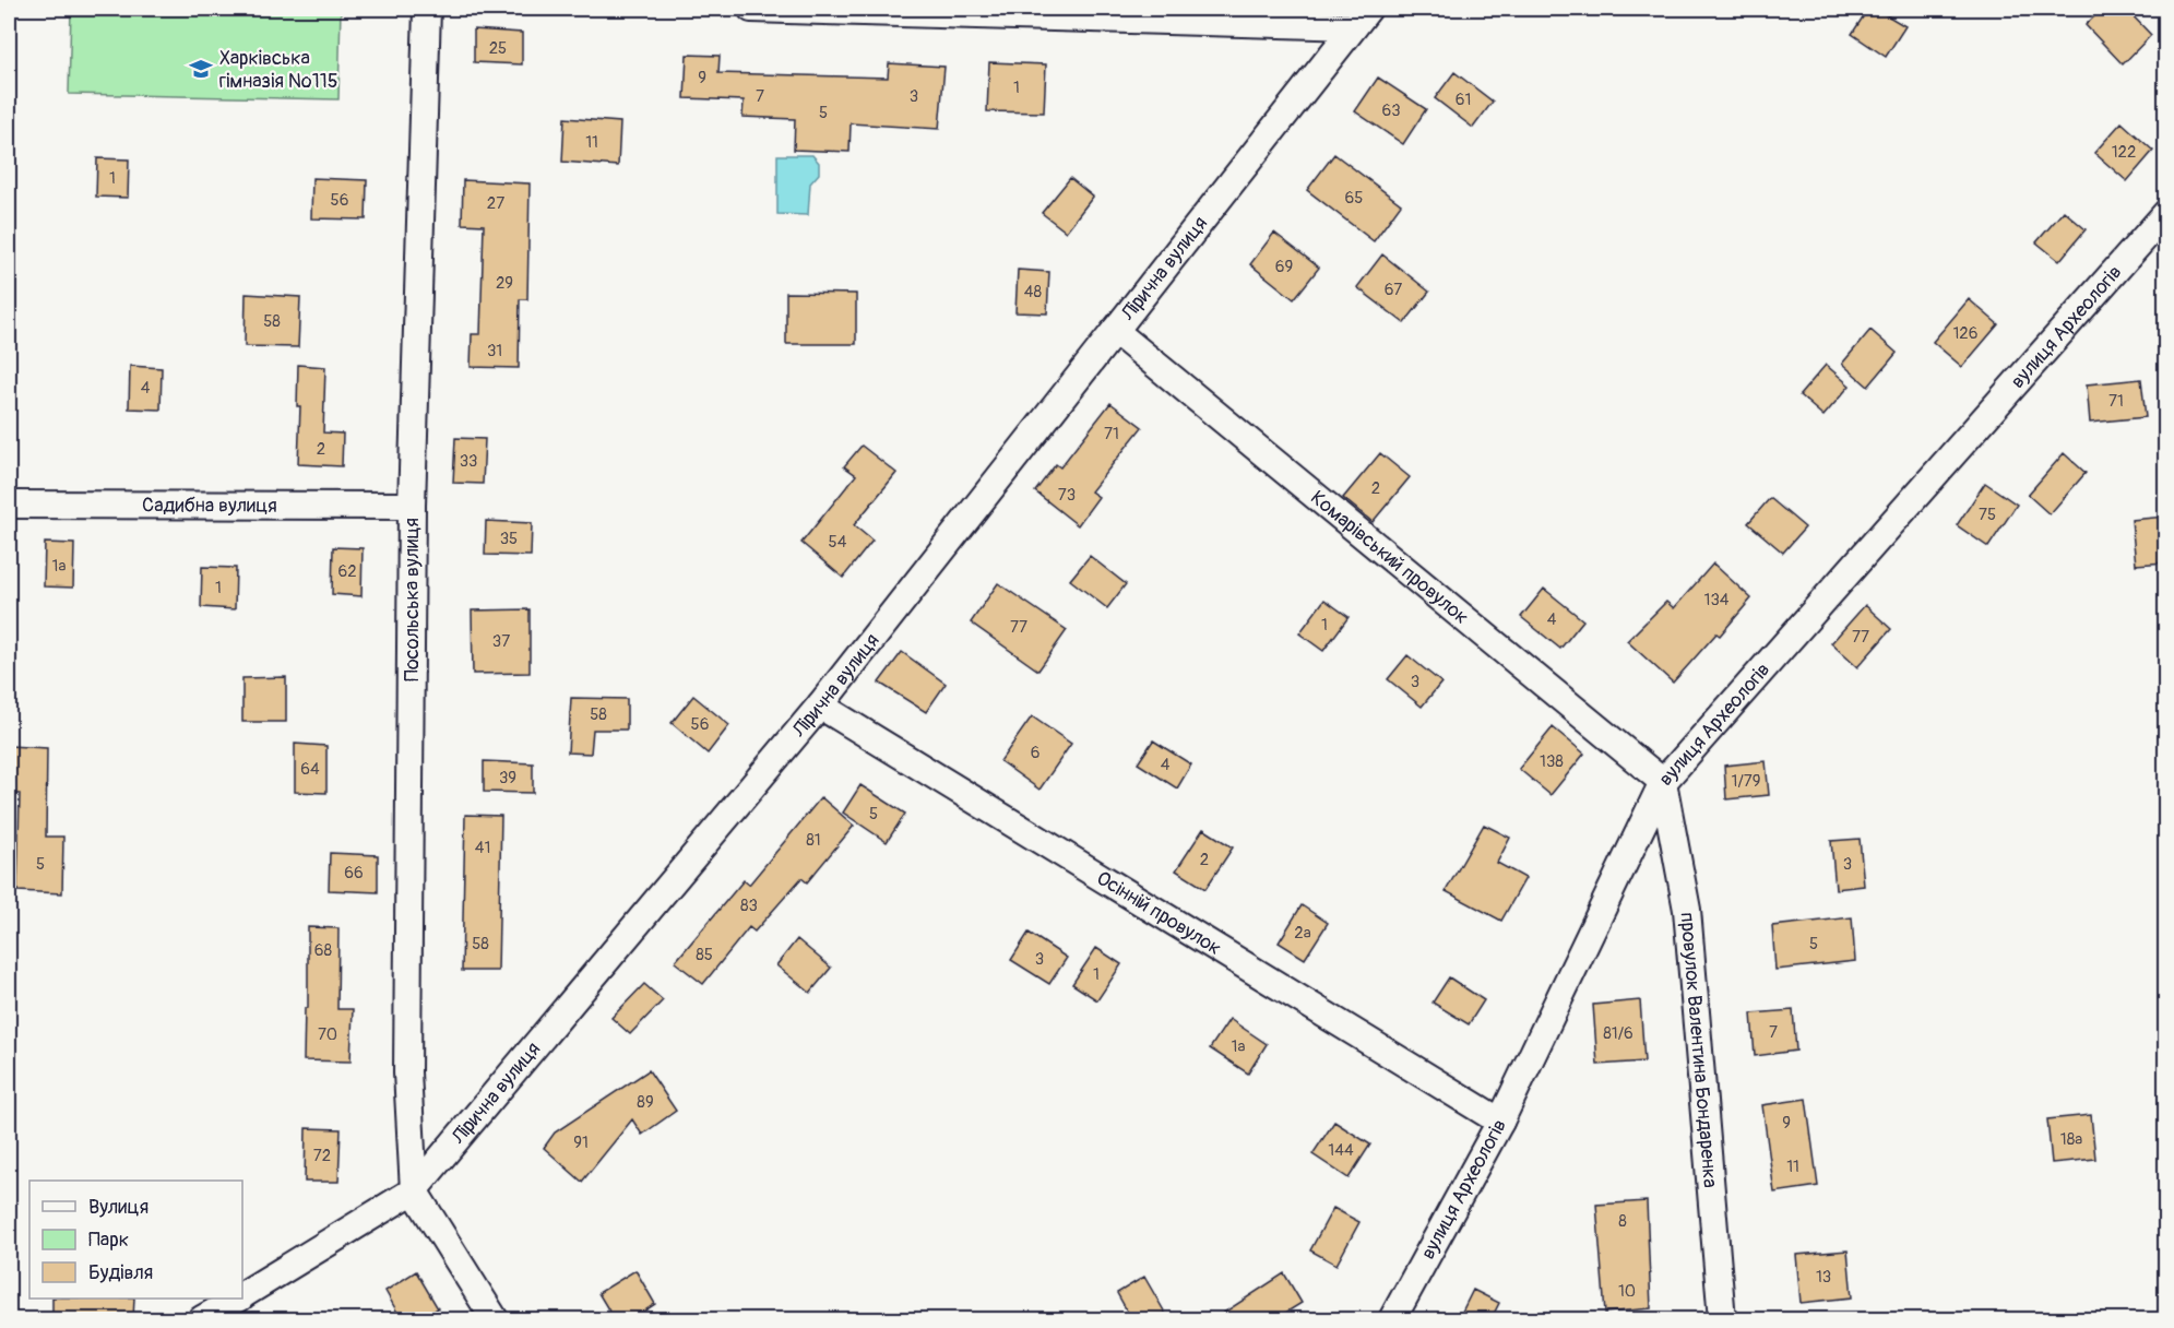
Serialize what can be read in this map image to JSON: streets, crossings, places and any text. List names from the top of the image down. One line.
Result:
{"streets":{"street":["Лірична вулиця","вулиця Археологів","Садибна вулиця","Комарівський провулок","Посольська вулиця","Осінній провулок","провулок Валентина Бондаренка"]},"crossings":[["Лірична вулиця","Комарівський провулок"],["Лірична вулиця","Посольська вулиця"],["Лірична вулиця","Осінній провулок"],["вулиця Археологів","Комарівський провулок"],["вулиця Археологів","Осінній провулок"],["вулиця Археологів","провулок Валентина Бондаренка"],["Садибна вулиця","Посольська вулиця"],["Комарівський провулок","провулок Валентина Бондаренка"]],"places":{"school or university":["Харківська гімназія №115"]},"house_numbers":["25","9","1","7","3","61","63","5","11","122","1","65","56","27","69","29","67","48","58","126","31","4","71","71","2","33","2","73","75","35","54","1а","62","1","134","4","1","77","77","37","3","58","56","6","138","4","64","39","1/79","5","81","41","2","5","3","66","83","2а","58","5","68","85","3","1","7","81/6","70","1а","89","9","18а","91","144","72","11","8","13","10"],"legend":["Вулиця","Парк","Будівля"]}
